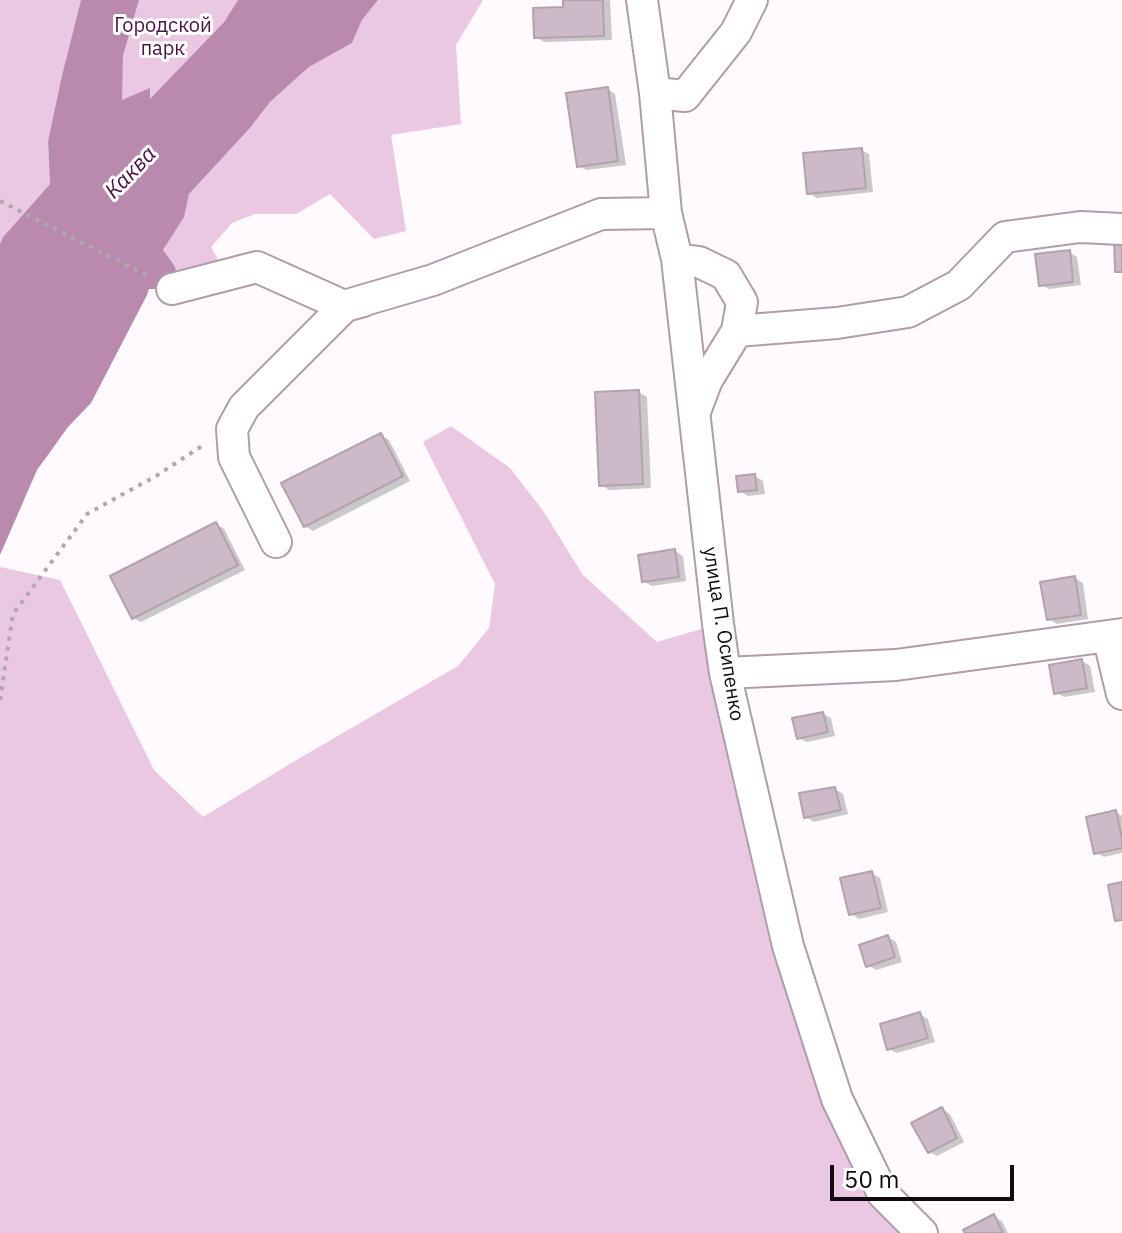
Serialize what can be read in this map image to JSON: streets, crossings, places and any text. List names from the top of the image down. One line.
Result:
{"streets":{"street":["улица П. Осипенко"]},"water":["Каква"],"parks":["Городской парк"],"scale_bar":"50 m"}
